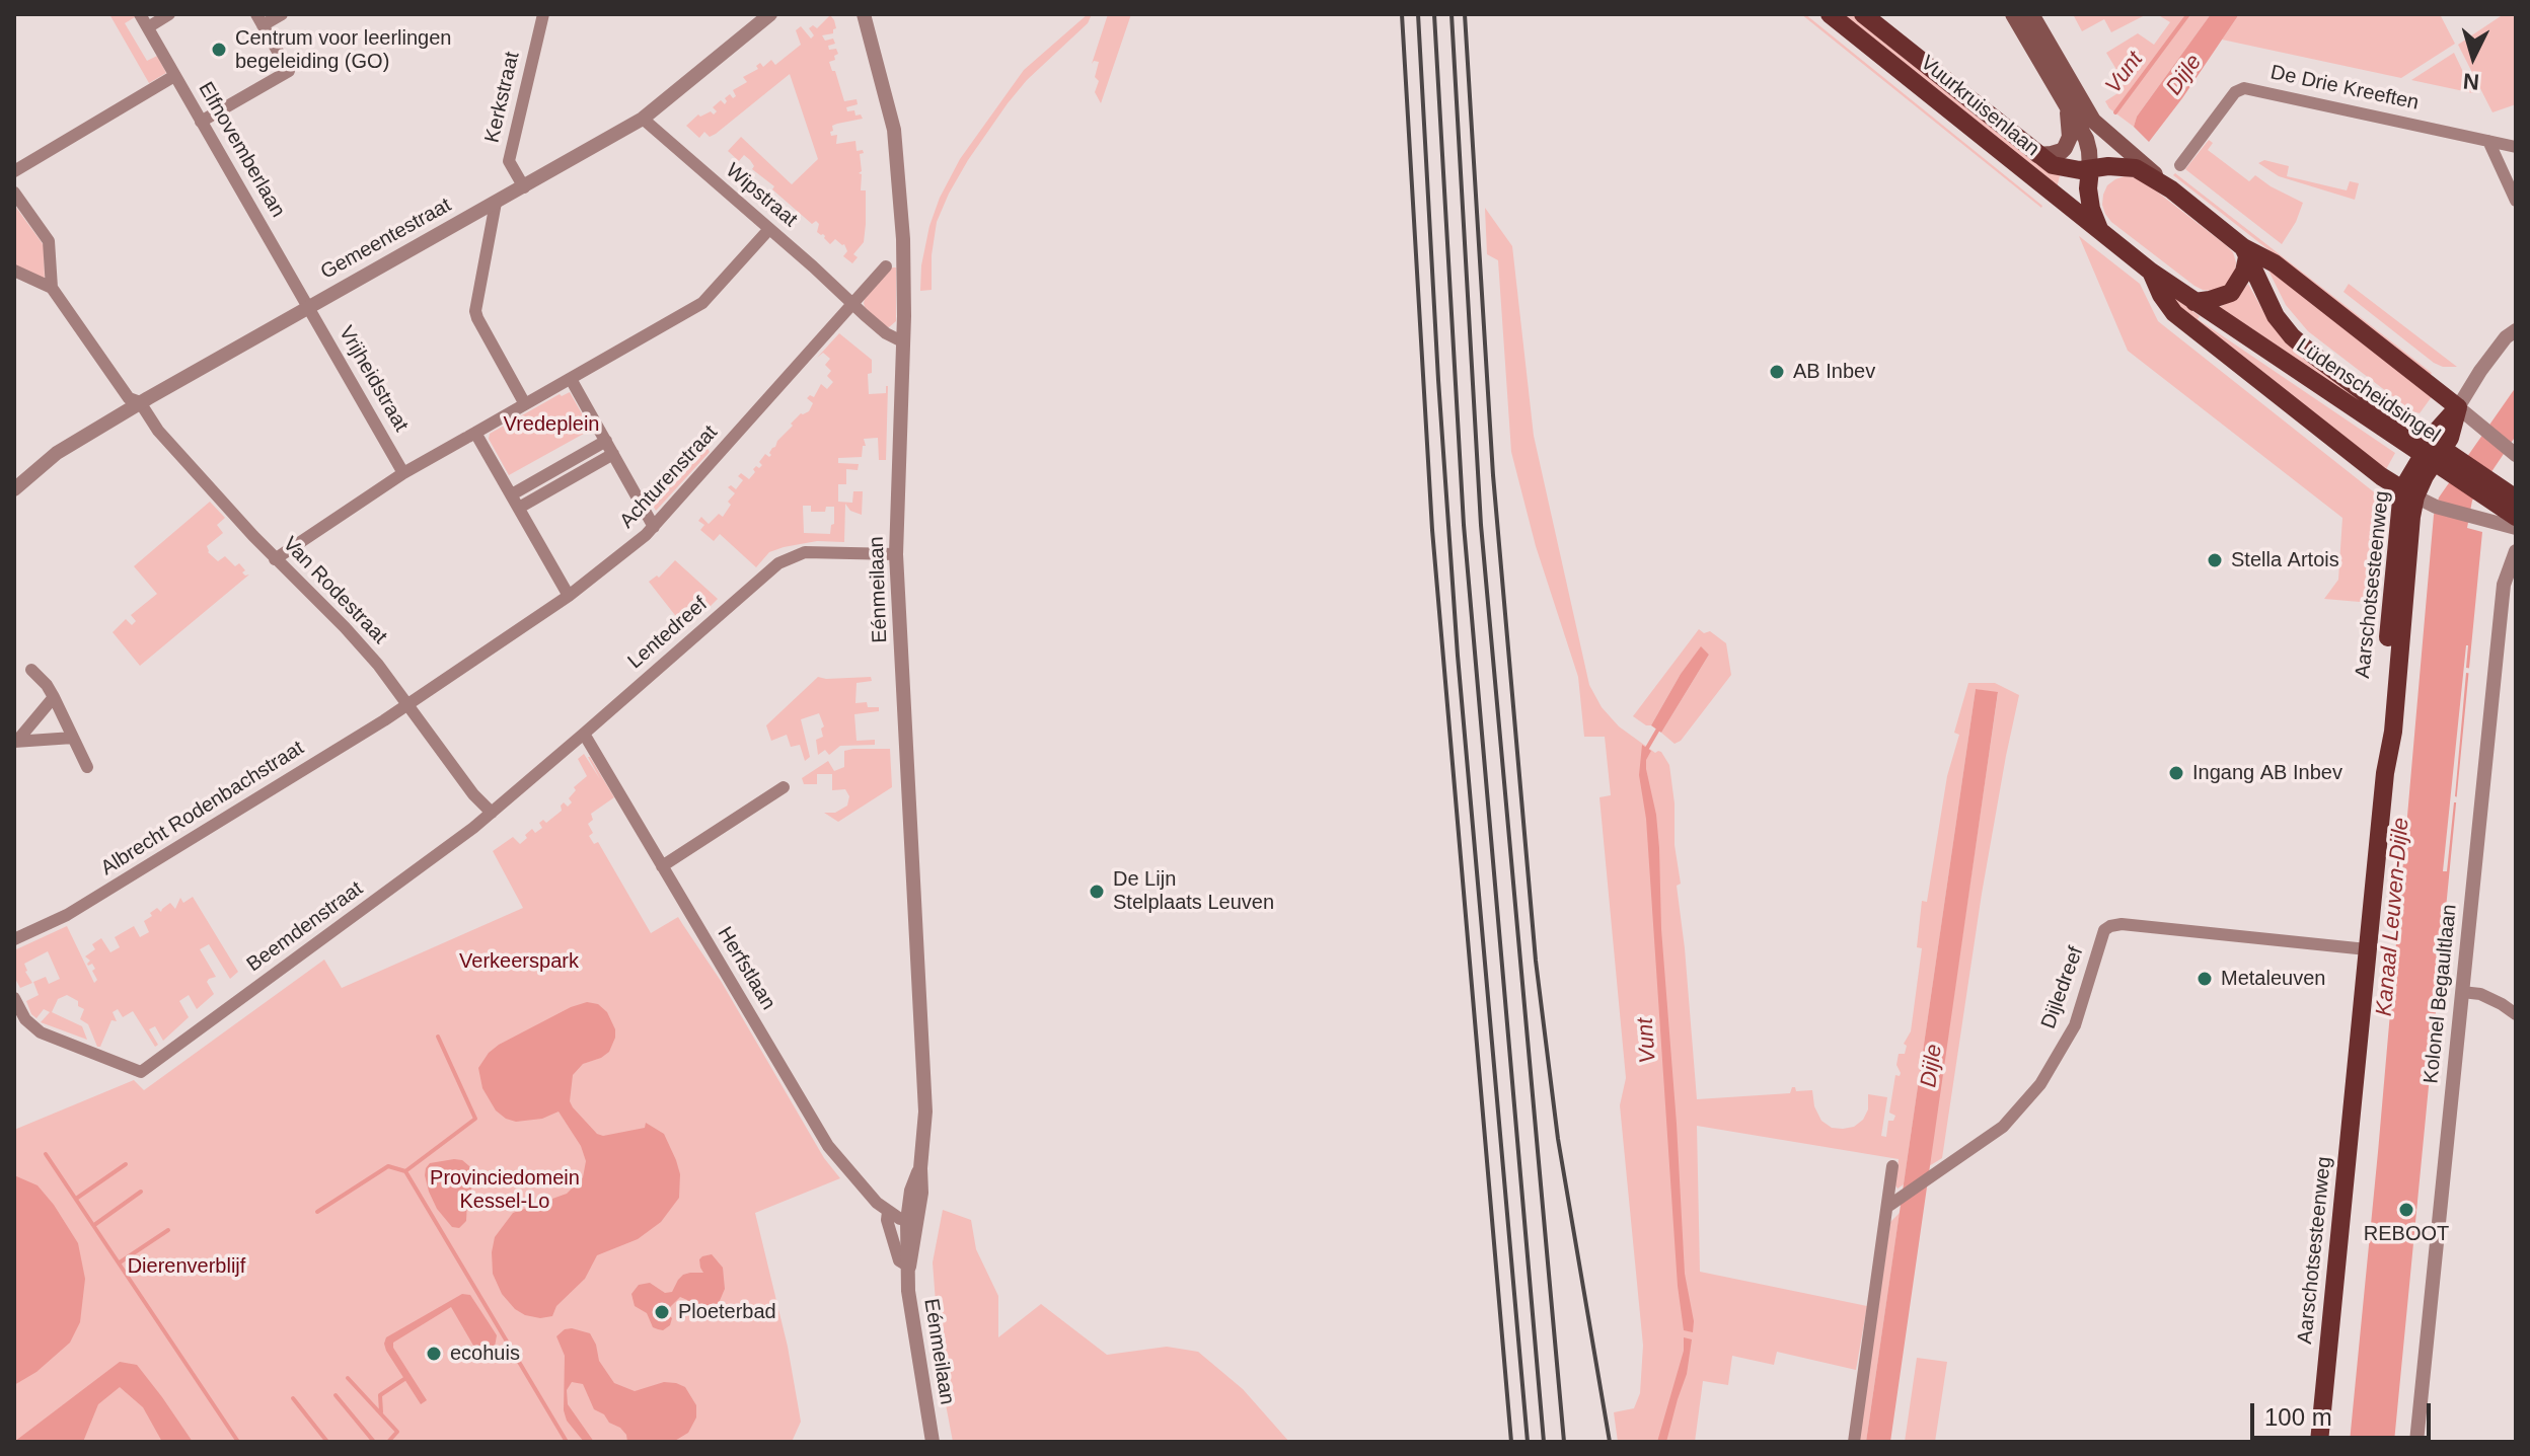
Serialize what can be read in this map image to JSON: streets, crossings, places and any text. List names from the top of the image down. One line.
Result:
{"streets":{"main road":["Vuurkruisenlaan","Lüdenscheidsingel","Aarschotsesteenweg"],"street":["De Drie Kreeften","Kerkstraat","Elfnovemberlaan","Wipstraat","Gemeentestraat","Vrijheidstraat","Achturenstraat","Eénmeilaan","Van Rodestraat","Lentedreef","Albrecht Rodenbachstraat","Beemdenstraat","Herfstlaan","Dijledreef","Kolonel Begaultlaan"]},"crossings":[["Kerkstraat","Gemeentestraat"],["Vuurkruisenlaan","Lüdenscheidsingel"],["Elfnovemberlaan","Gemeentestraat"],["Elfnovemberlaan","Vrijheidstraat"],["Wipstraat","Gemeentestraat"],["Wipstraat","Achturenstraat"],["Wipstraat","Eénmeilaan"],["Gemeentestraat","Vrijheidstraat"],["Gemeentestraat","Van Rodestraat"],["Achturenstraat","Van Rodestraat"],["Achturenstraat","Albrecht Rodenbachstraat"],["Aarschotsesteenweg","Dijledreef"],["Eénmeilaan","Lentedreef"],["Eénmeilaan","Herfstlaan"],["Van Rodestraat","Lentedreef"],["Van Rodestraat","Albrecht Rodenbachstraat"],["Van Rodestraat","Beemdenstraat"],["Lentedreef","Beemdenstraat"],["Lentedreef","Herfstlaan"]],"water":["Vunt","Dijle","Kanaal Leuven-Dijle"],"parks":["Vredeplein","Verkeerspark","Provinciedomein Kessel-Lo","Dierenverblijf"],"places":["Centrum voor leerlingen begeleiding (GO)","AB Inbev","Stella Artois","Ingang AB Inbev","De Lijn Stelplaats Leuven","Metaleuven","REBOOT","Ploeterbad","ecohuis"],"scale_bar":"100 m","north":"bottom"}
